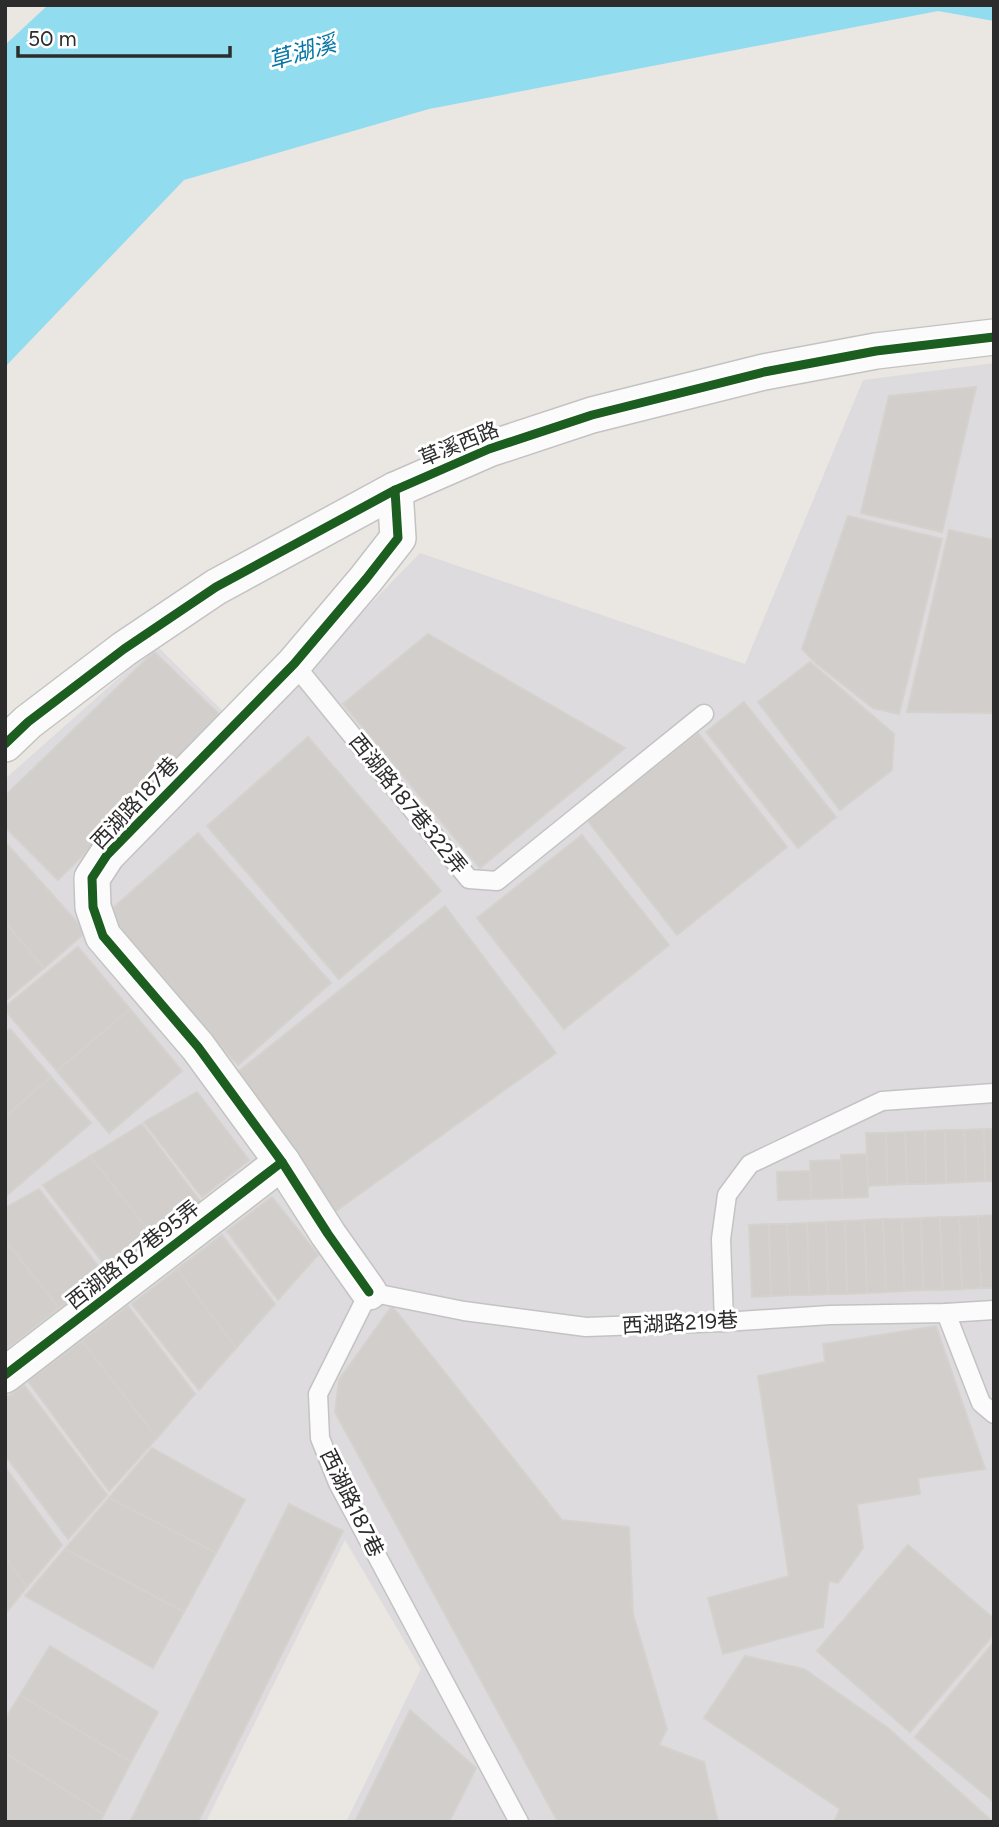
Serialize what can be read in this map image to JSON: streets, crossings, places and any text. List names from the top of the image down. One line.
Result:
{"streets":{"street":["草溪西路","西湖路187巷","西湖路187巷95弄"],"lane":["西湖路187巷322弄","西湖路219巷"]},"crossings":[["草溪西路","西湖路187巷"],["西湖路187巷","西湖路187巷322弄"],["西湖路187巷","西湖路187巷95弄"],["西湖路187巷","西湖路219巷"]],"water":["草湖溪"],"scale_bar":"50 m"}
